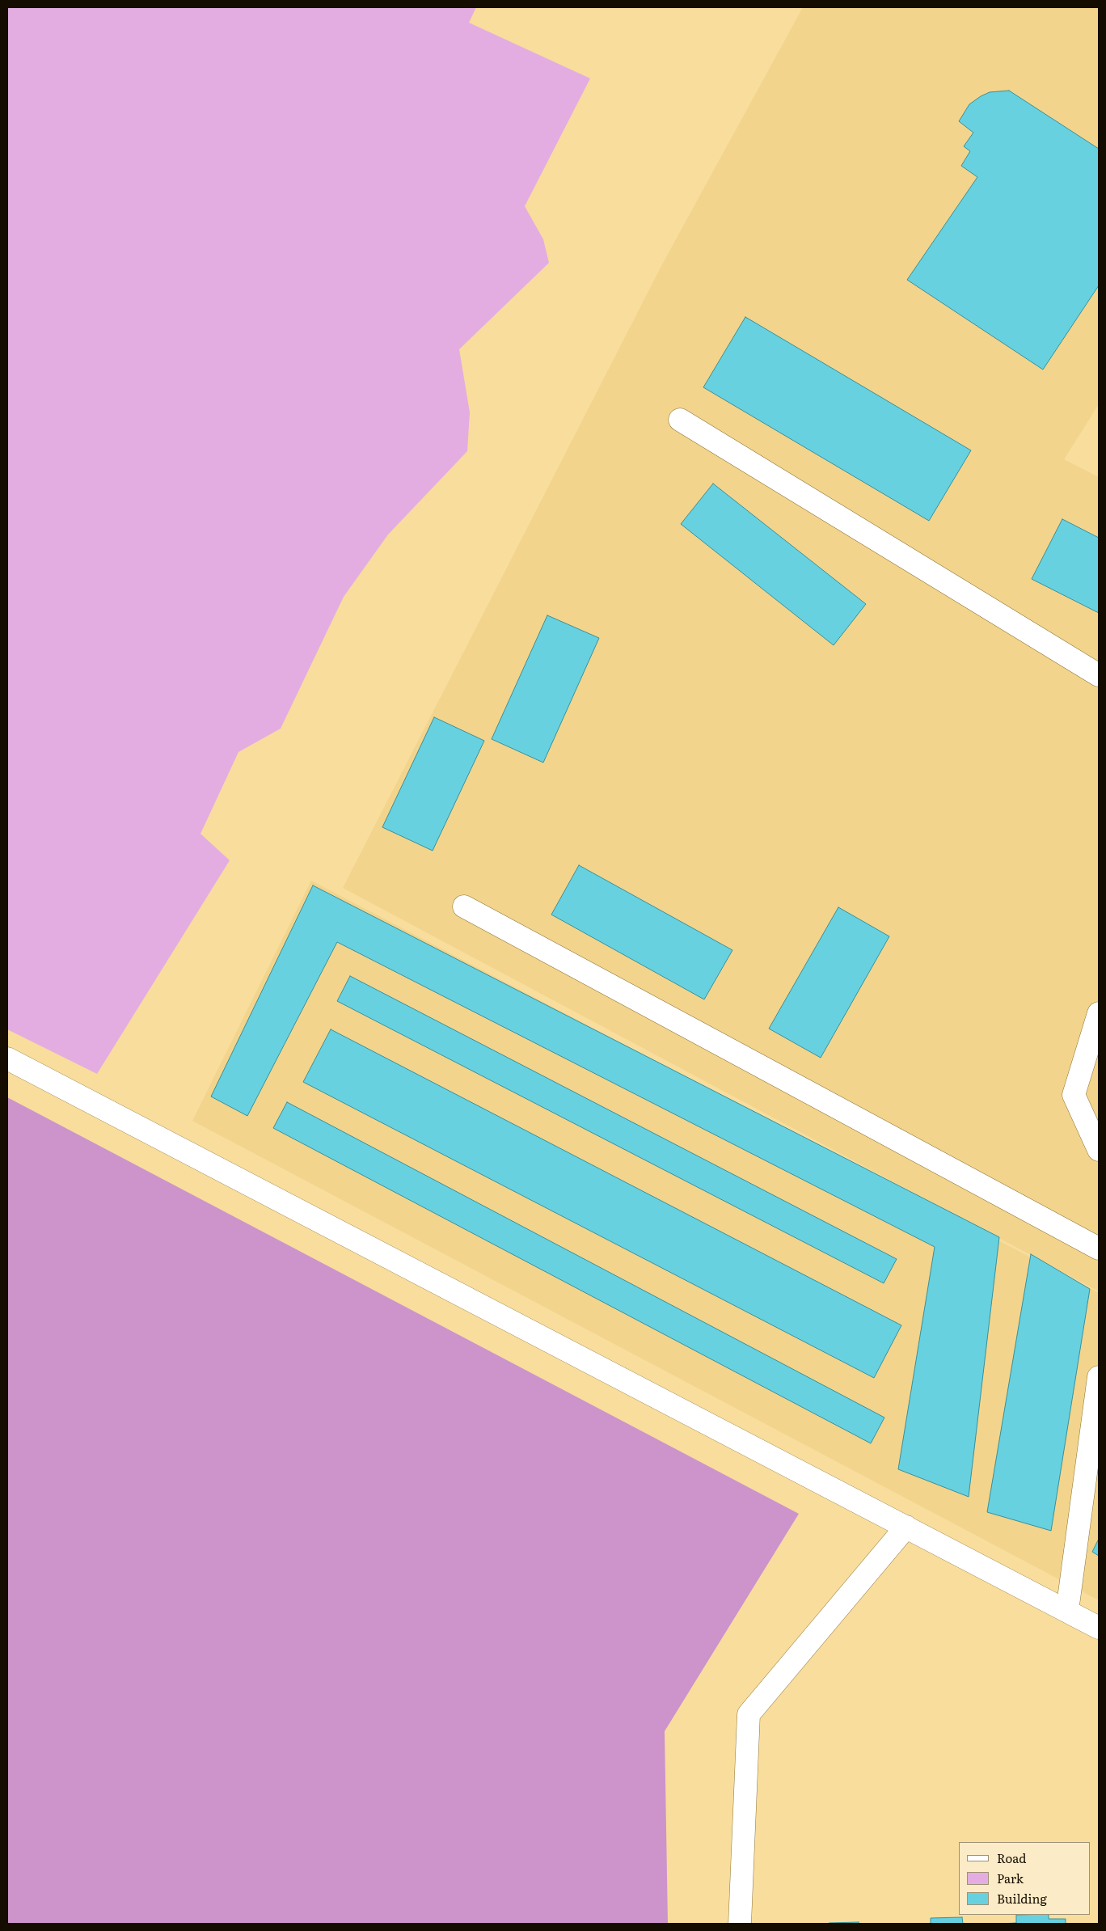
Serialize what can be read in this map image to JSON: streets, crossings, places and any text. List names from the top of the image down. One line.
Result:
{"legend":["Road","Park","Building"]}
